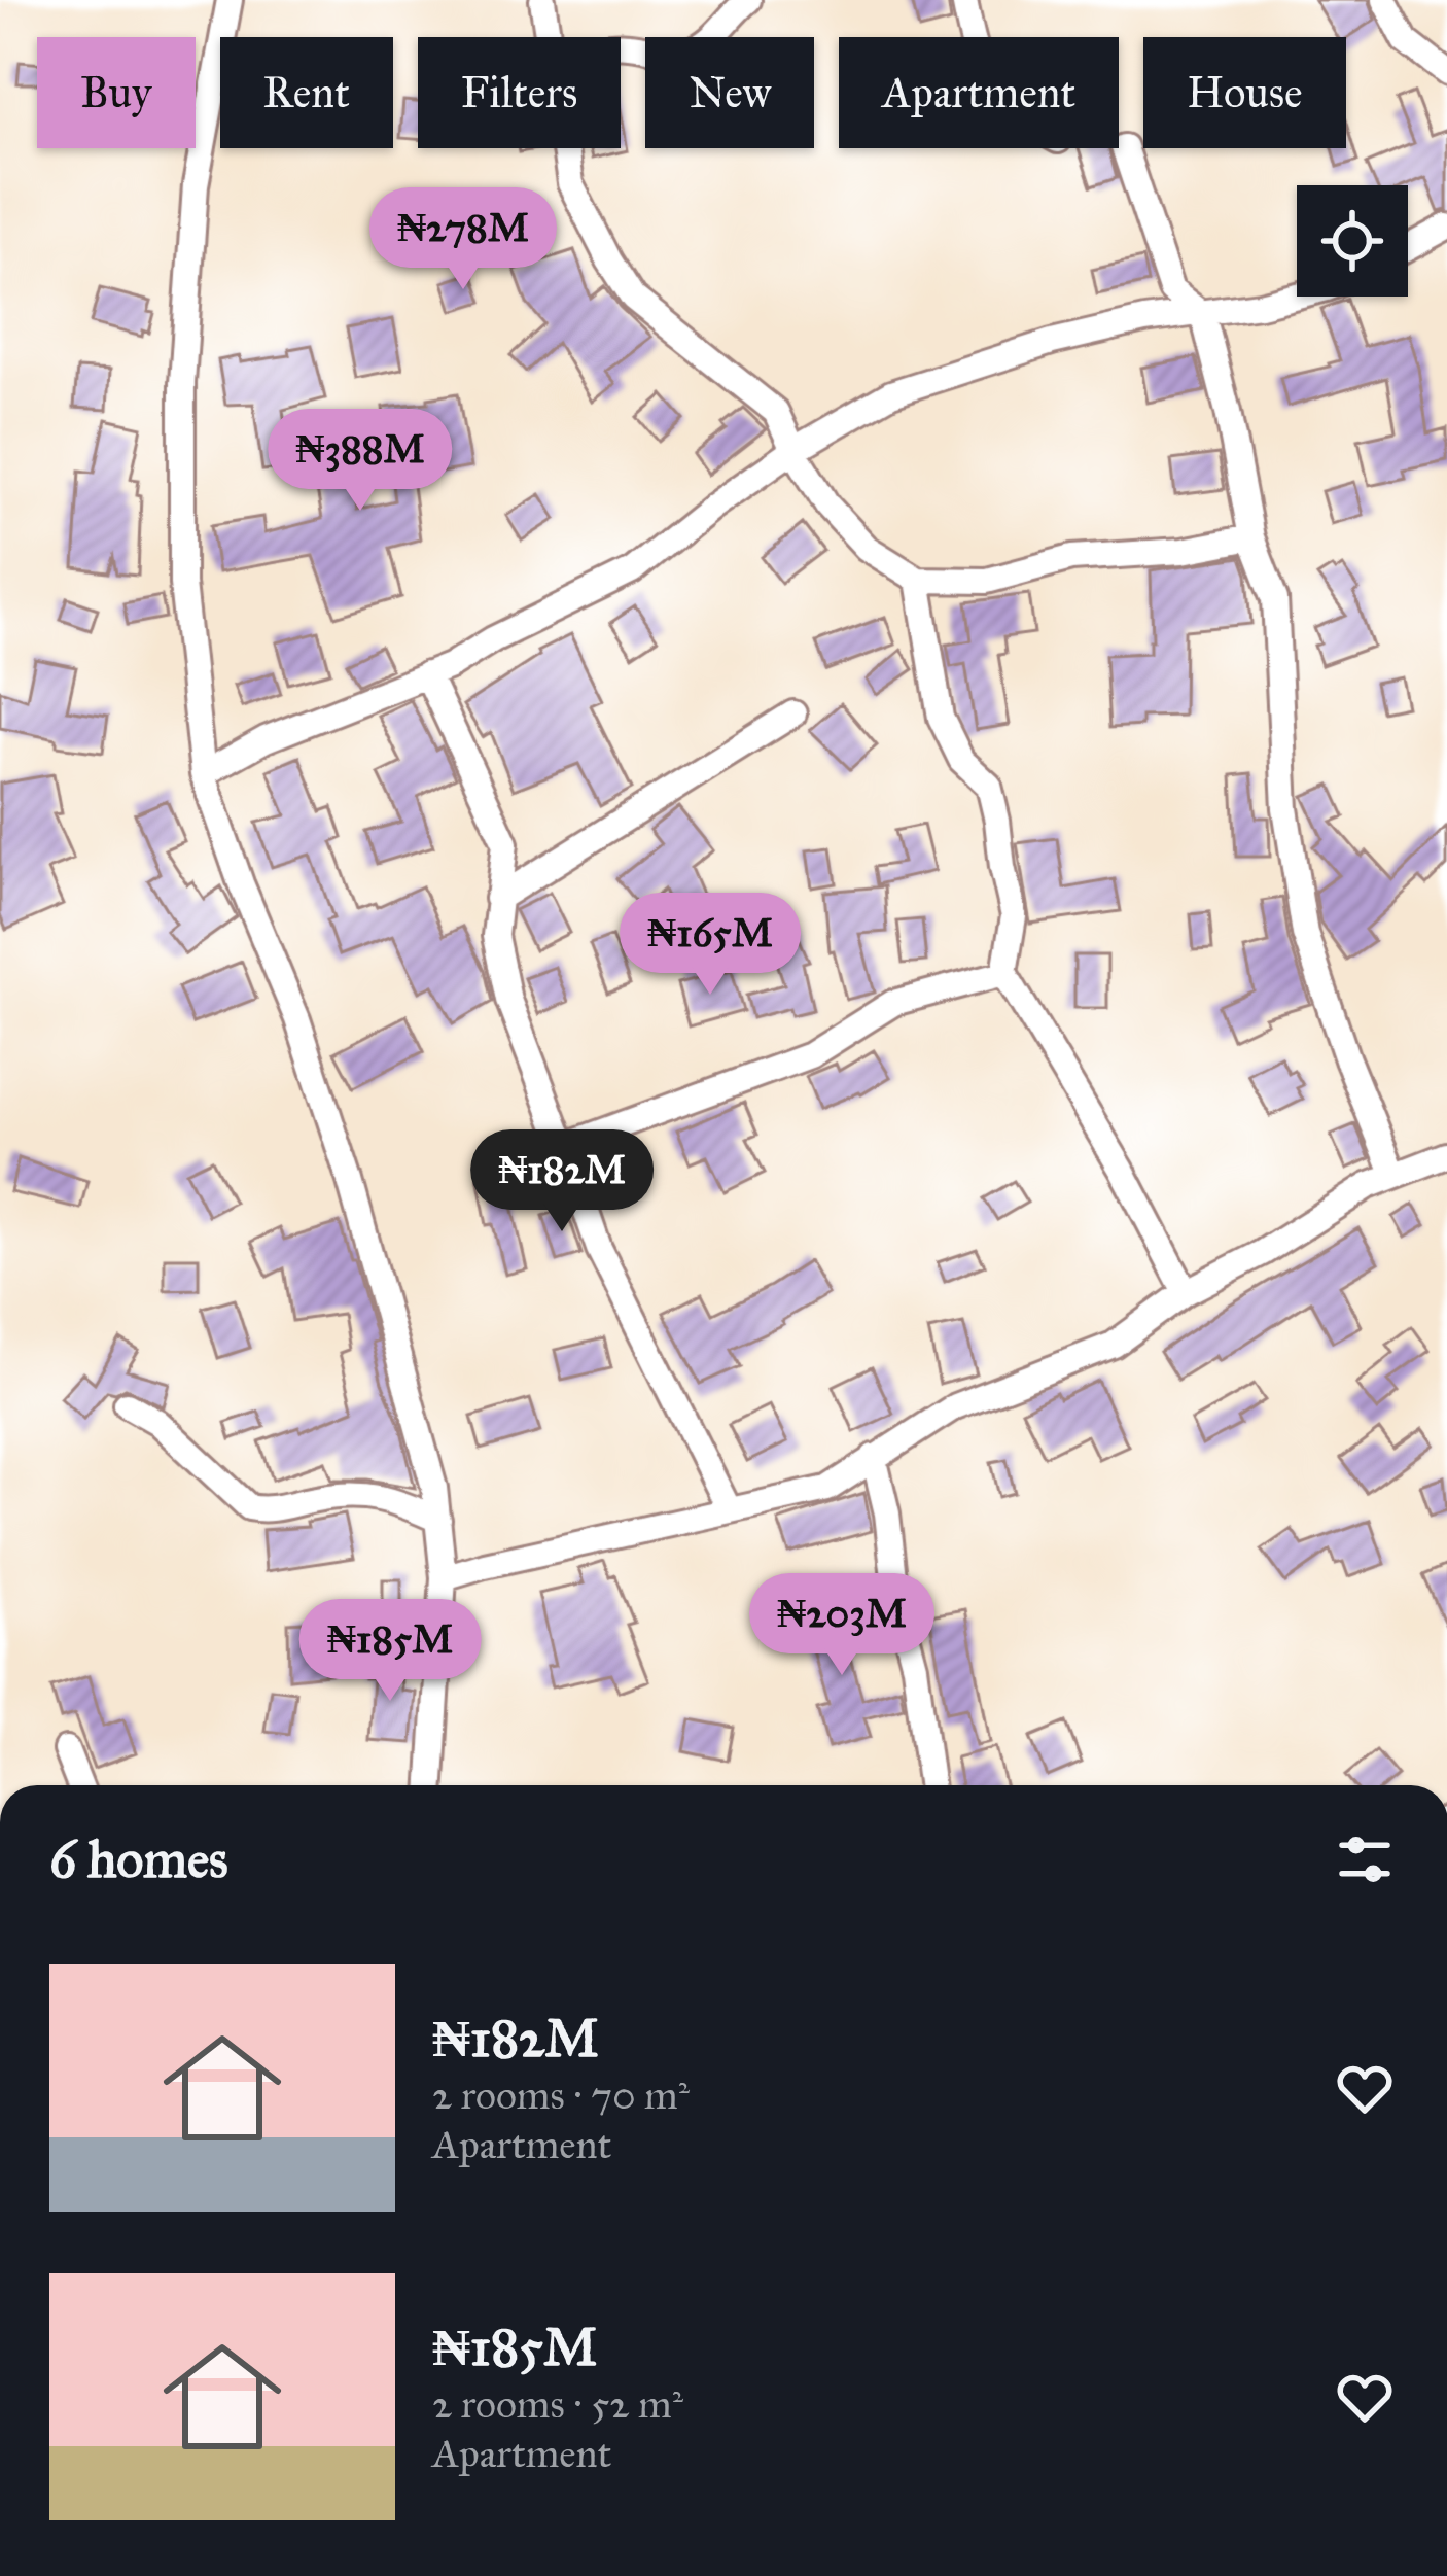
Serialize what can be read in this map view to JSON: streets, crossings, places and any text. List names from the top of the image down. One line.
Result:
{"page":{"chip":["Buy","Rent","Filters","New","Apartment","House"],"price":["₦278M","₦388M","₦165M","₦182M","₦203M","₦185M"],"heading":"6 homes","list":[{"name":"₦182M","note":"2 rooms · 70 m² · Apartment"},{"name":"₦185M","note":"2 rooms · 52 m² · Apartment"}]}}
